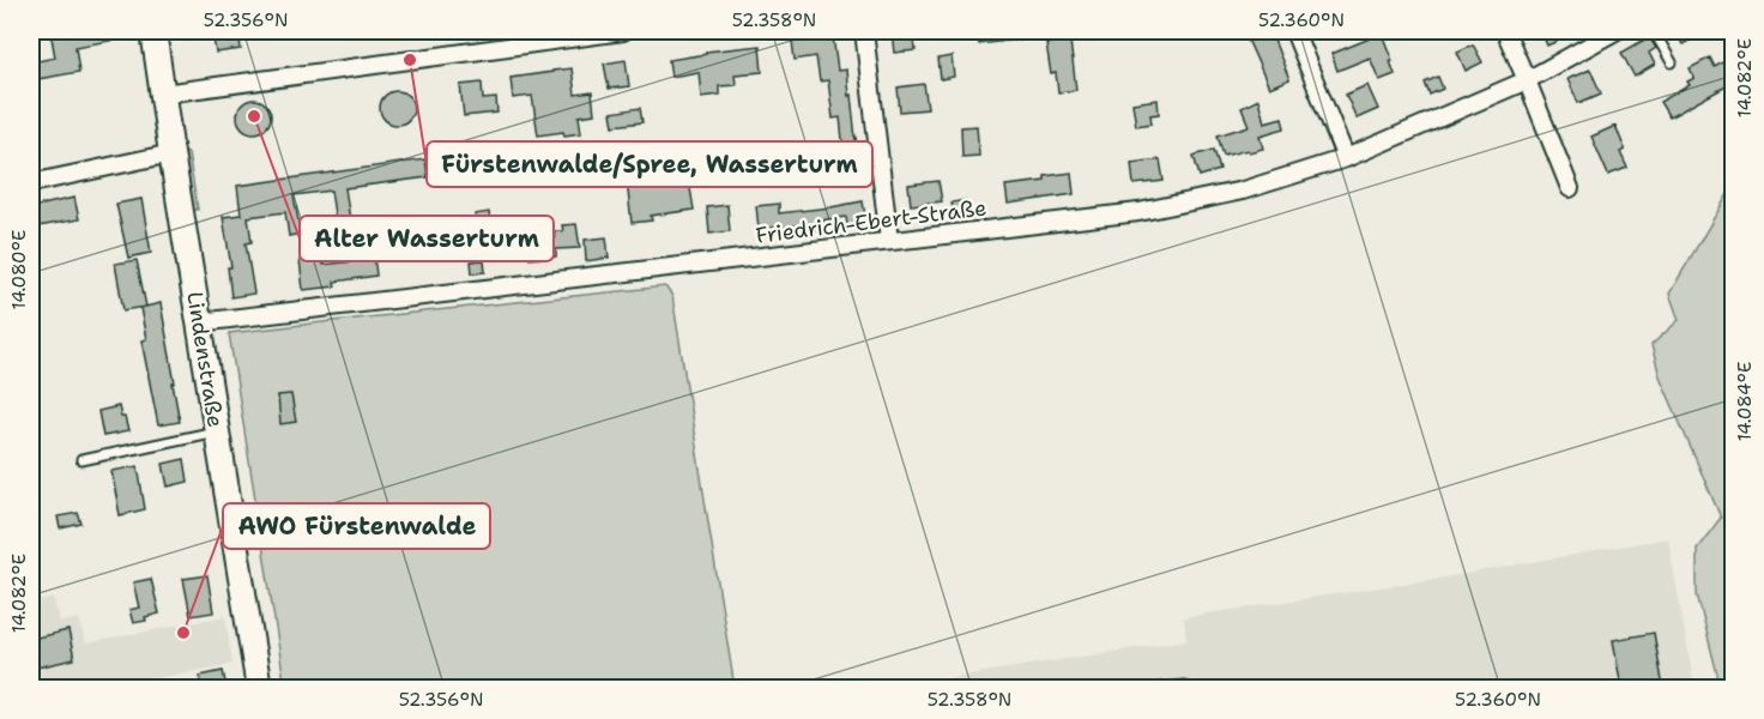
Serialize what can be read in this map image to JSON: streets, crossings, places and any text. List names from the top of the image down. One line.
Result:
{"streets":{"street":["Friedrich-Ebert-Straße","Lindenstraße"]},"crossings":[["Friedrich-Ebert-Straße","Lindenstraße"]],"places":["Fürstenwalde/Spree, Wasserturm","Alter Wasserturm","AWO Fürstenwalde"],"coordinates":["52.356°N","52.358°N","52.360°N","14.082°E","14.080°E","14.084°E"]}
